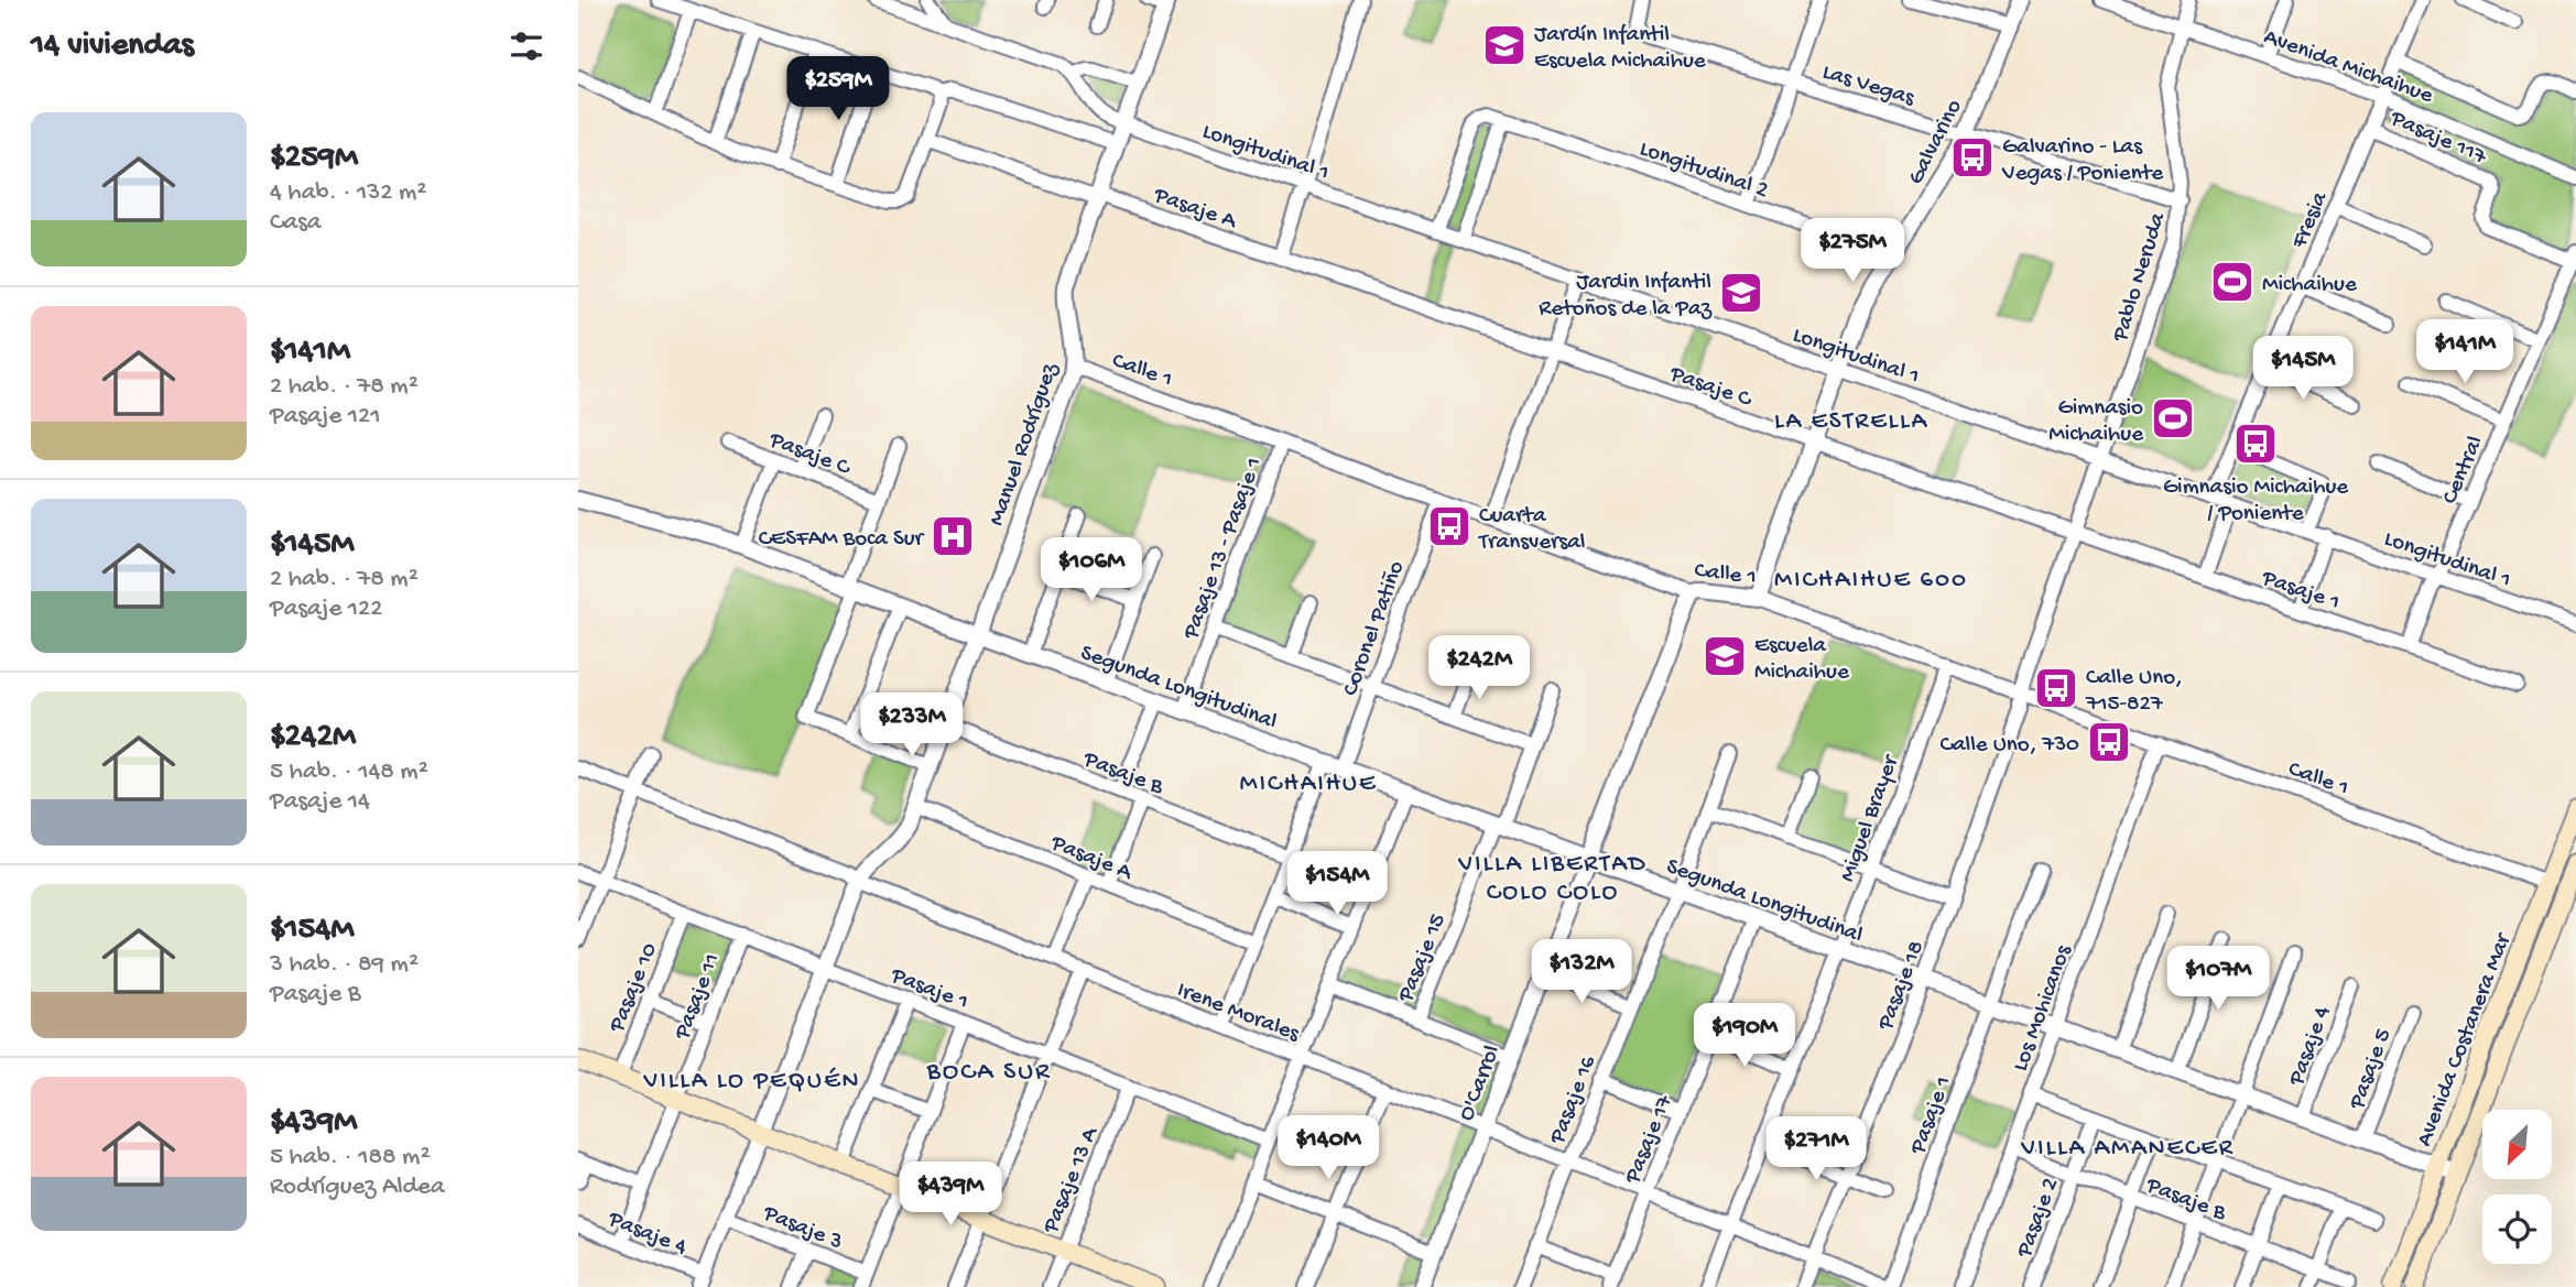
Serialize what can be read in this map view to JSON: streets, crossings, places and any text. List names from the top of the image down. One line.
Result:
{"streets":{"main road":["Avenida Costanera Mar"],"street":["Avenida Michaihue","Las Vegas","Pasaje 117","Galvarino","Longitudinal 1","Longitudinal 2","Pasaje A","Fresia","Pablo Neruda","Calle 1","Pasaje C","Manuel Rodríguez","Central","Pasaje 13 - Pasaje 1","Pasaje 1","Coronel Patiño","Segunda Longitudinal","Pasaje B","Miguel Brayer","Pasaje 15","Pasaje 18","Pasaje 10","Pasaje 11","Los Mohicanos","Irene Morales","Pasaje 4","Pasaje 5","O'Carrol","Pasaje 16","Pasaje 17","Pasaje 13 A","Pasaje 2","Pasaje 3"]},"crossings":[["Avenida Michaihue","Fresia"],["Avenida Michaihue","Pablo Neruda"],["Las Vegas","Galvarino"],["Las Vegas","Pablo Neruda"],["Pasaje 117","Fresia"],["Pasaje 117","Central"],["Galvarino","Longitudinal 1"],["Galvarino","Longitudinal 2"],["Galvarino","Calle 1"],["Galvarino","Pasaje C"],["Longitudinal 1","Fresia"],["Longitudinal 1","Pablo Neruda"],["Longitudinal 1","Manuel Rodríguez"],["Longitudinal 1","Central"],["Pasaje A","Manuel Rodríguez"],["Pablo Neruda","Calle 1"],["Pablo Neruda","Pasaje C"],["Pablo Neruda","Pasaje 1"],["Pablo Neruda","Pasaje 18"],["Calle 1","Manuel Rodríguez"],["Calle 1","Pasaje 13 - Pasaje 1"],["Calle 1","Coronel Patiño"],["Calle 1","Miguel Brayer"],["Calle 1","Pasaje 18"],["Calle 1","Los Mohicanos"],["Calle 1","Avenida Costanera Mar"],["Calle 1","O'Carrol"],["Pasaje C","Pasaje 1"],["Manuel Rodríguez","Pasaje 1"],["Manuel Rodríguez","Segunda Longitudinal"],["Manuel Rodríguez","Pasaje B"],["Manuel Rodríguez","Irene Morales"],["Pasaje 13 - Pasaje 1","Segunda Longitudinal"],["Pasaje 1","Segunda Longitudinal"],["Pasaje 1","Pasaje 10"],["Pasaje 1","Pasaje 11"],["Pasaje 1","Irene Morales"],["Pasaje 1","Pasaje 13 A"],["Coronel Patiño","Segunda Longitudinal"],["Segunda Longitudinal","Miguel Brayer"],["Segunda Longitudinal","Pasaje 15"],["Segunda Longitudinal","Pasaje 18"],["Segunda Longitudinal","Los Mohicanos"],["Segunda Longitudinal","Avenida Costanera Mar"],["Segunda Longitudinal","Pasaje 4"],["Segunda Longitudinal","Pasaje 5"],["Segunda Longitudinal","O'Carrol"],["Segunda Longitudinal","Pasaje 16"],["Segunda Longitudinal","Pasaje 17"],["Pasaje B","Los Mohicanos"],["Pasaje B","Pasaje 2"],["Miguel Brayer","Irene Morales"],["Pasaje 18","Irene Morales"],["Pasaje 11","Pasaje 4"],["Irene Morales","O'Carrol"],["Irene Morales","Pasaje 16"],["Irene Morales","Pasaje 17"]],"districts":["LA ESTRELLA","MICHAIHUE 600","MICHAIHUE","VILLA LIBERTAD COLO COLO","BOCA SUR","VILLA LO PEQUÉN","VILLA AMANECER"],"places":{"school or university":["Jardín Infantil Escuela Michaihue","Jardin Infantil Retoños de la Paz","Escuela Michaihue"],"bus stop":["Galvarino - Las Vegas / Poniente","Gimnasio Michaihue / Poniente","Cuarta Transversal","Calle Uno, 715-827","Calle Uno, 730"],"sports":["Michaihue","Gimnasio Michaihue"],"hospital":["CESFAM Boca Sur"]},"north":"bottom left","page":{"heading":"14 viviendas","price":["$259M","$275M","$141M","$145M","$106M","$242M","$233M","$154M","$132M","$107M","$190M","$140M","$271M","$439M"],"list":[{"name":"$259M","note":"4 hab. · 132 m² · Casa"},{"name":"$141M","note":"2 hab. · 78 m² · Pasaje 121"},{"name":"$145M","note":"2 hab. · 78 m² · Pasaje 122"},{"name":"$242M","note":"5 hab. · 148 m² · Pasaje 14"},{"name":"$154M","note":"3 hab. · 89 m² · Pasaje B"},{"name":"$439M","note":"5 hab. · 188 m² · Rodríguez Aldea"}]}}
